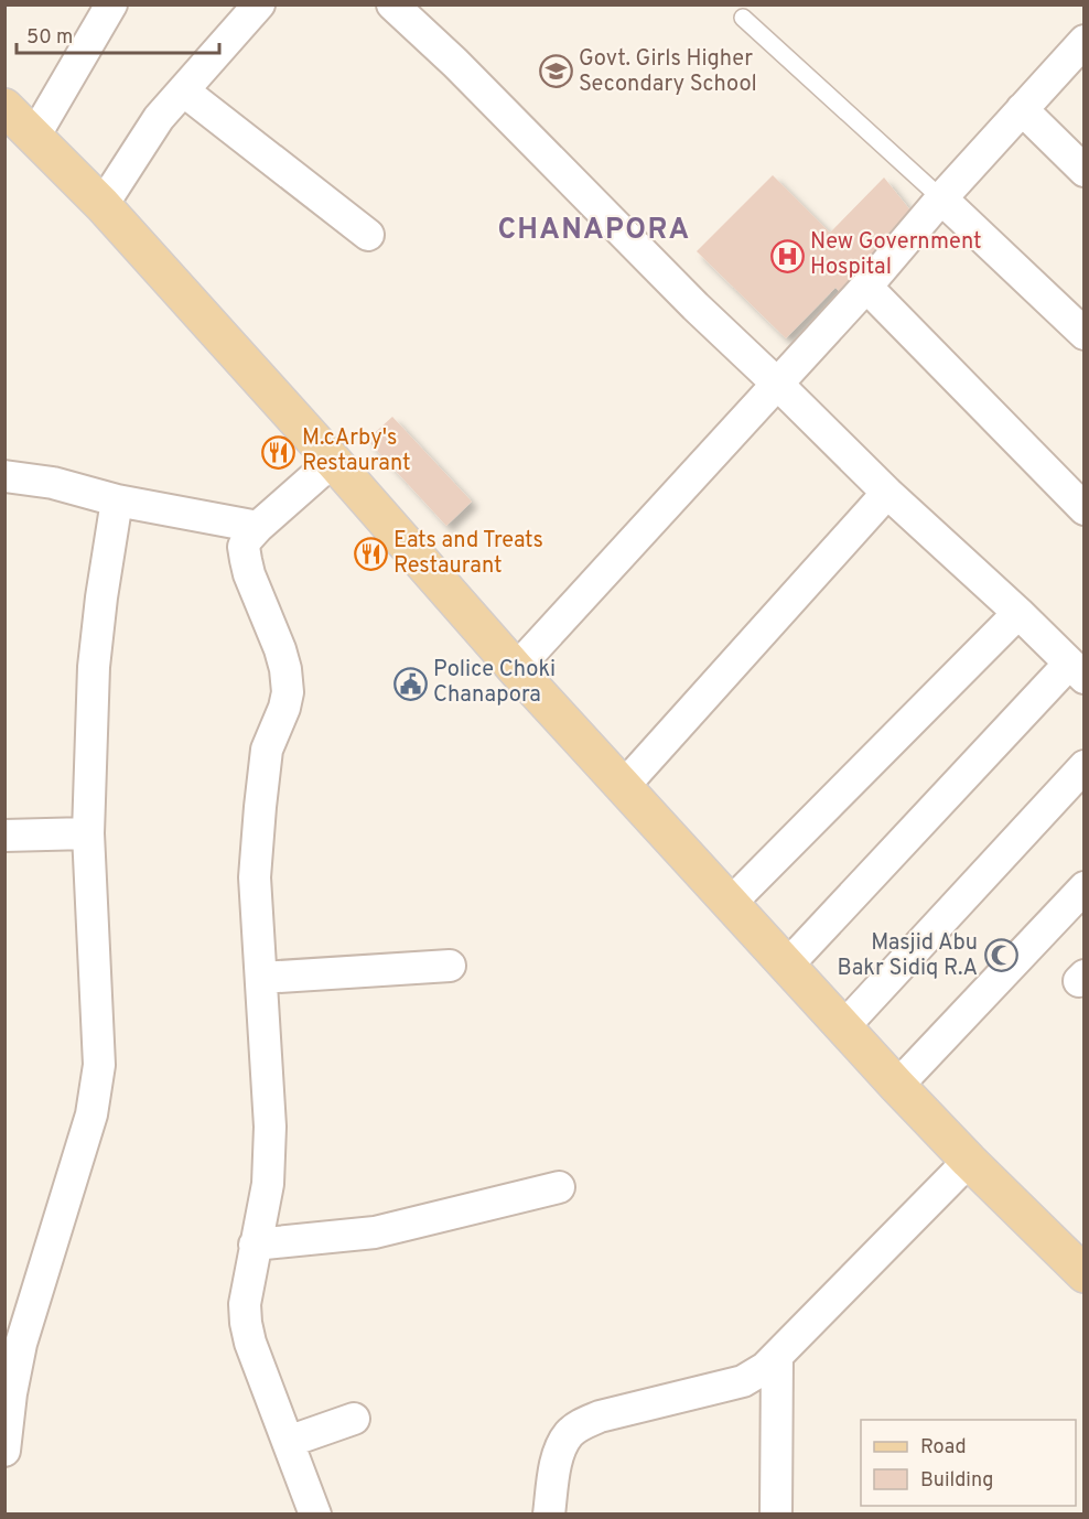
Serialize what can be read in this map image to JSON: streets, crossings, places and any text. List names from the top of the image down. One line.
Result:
{"districts":["CHANAPORA"],"places":{"school or university":["Govt. Girls Higher Secondary School"],"hospital":["New Government Hospital"],"restaurant":["M.cArby's Restaurant","Eats and Treats Restaurant"],"public building":["Police Choki Chanapora"],"mosque":["Masjid Abu Bakr Sidiq R.A"]},"legend":["Road","Building"],"scale_bar":"50 m"}
